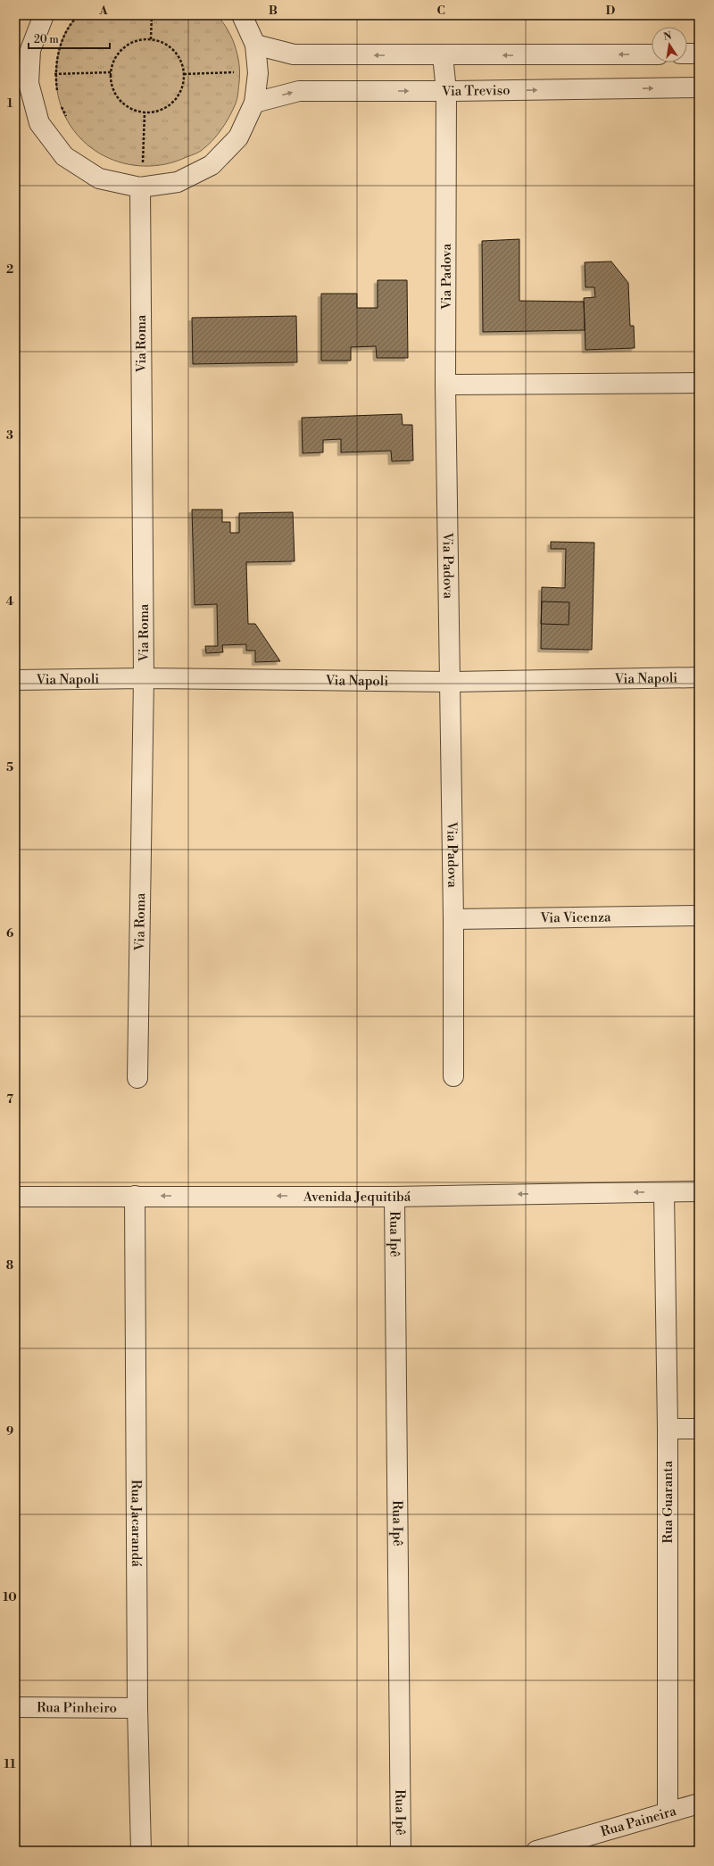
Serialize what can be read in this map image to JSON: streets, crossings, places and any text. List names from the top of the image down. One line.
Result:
{"streets":{"street":["Via Treviso","Via Padova","Via Roma","Via Napoli","Via Vicenza","Avenida Jequitibá","Rua Ipê","Rua Guaranta","Rua Jacarandá","Rua Pinheiro","Rua Paineira"]},"crossings":[["Via Treviso","Via Padova"],["Via Padova","Via Napoli"],["Via Padova","Via Vicenza"],["Via Roma","Via Napoli"],["Avenida Jequitibá","Rua Ipê"],["Avenida Jequitibá","Rua Guaranta"],["Avenida Jequitibá","Rua Jacarandá"],["Rua Guaranta","Rua Paineira"],["Rua Jacarandá","Rua Pinheiro"]],"one_way":["Avenida Jequitibá"],"scale_bar":"20 m","north":"top","grid":{"columns":["A","B","C","D"],"rows":["1","2","3","4","5","6","7","8","9","10","11"]}}
